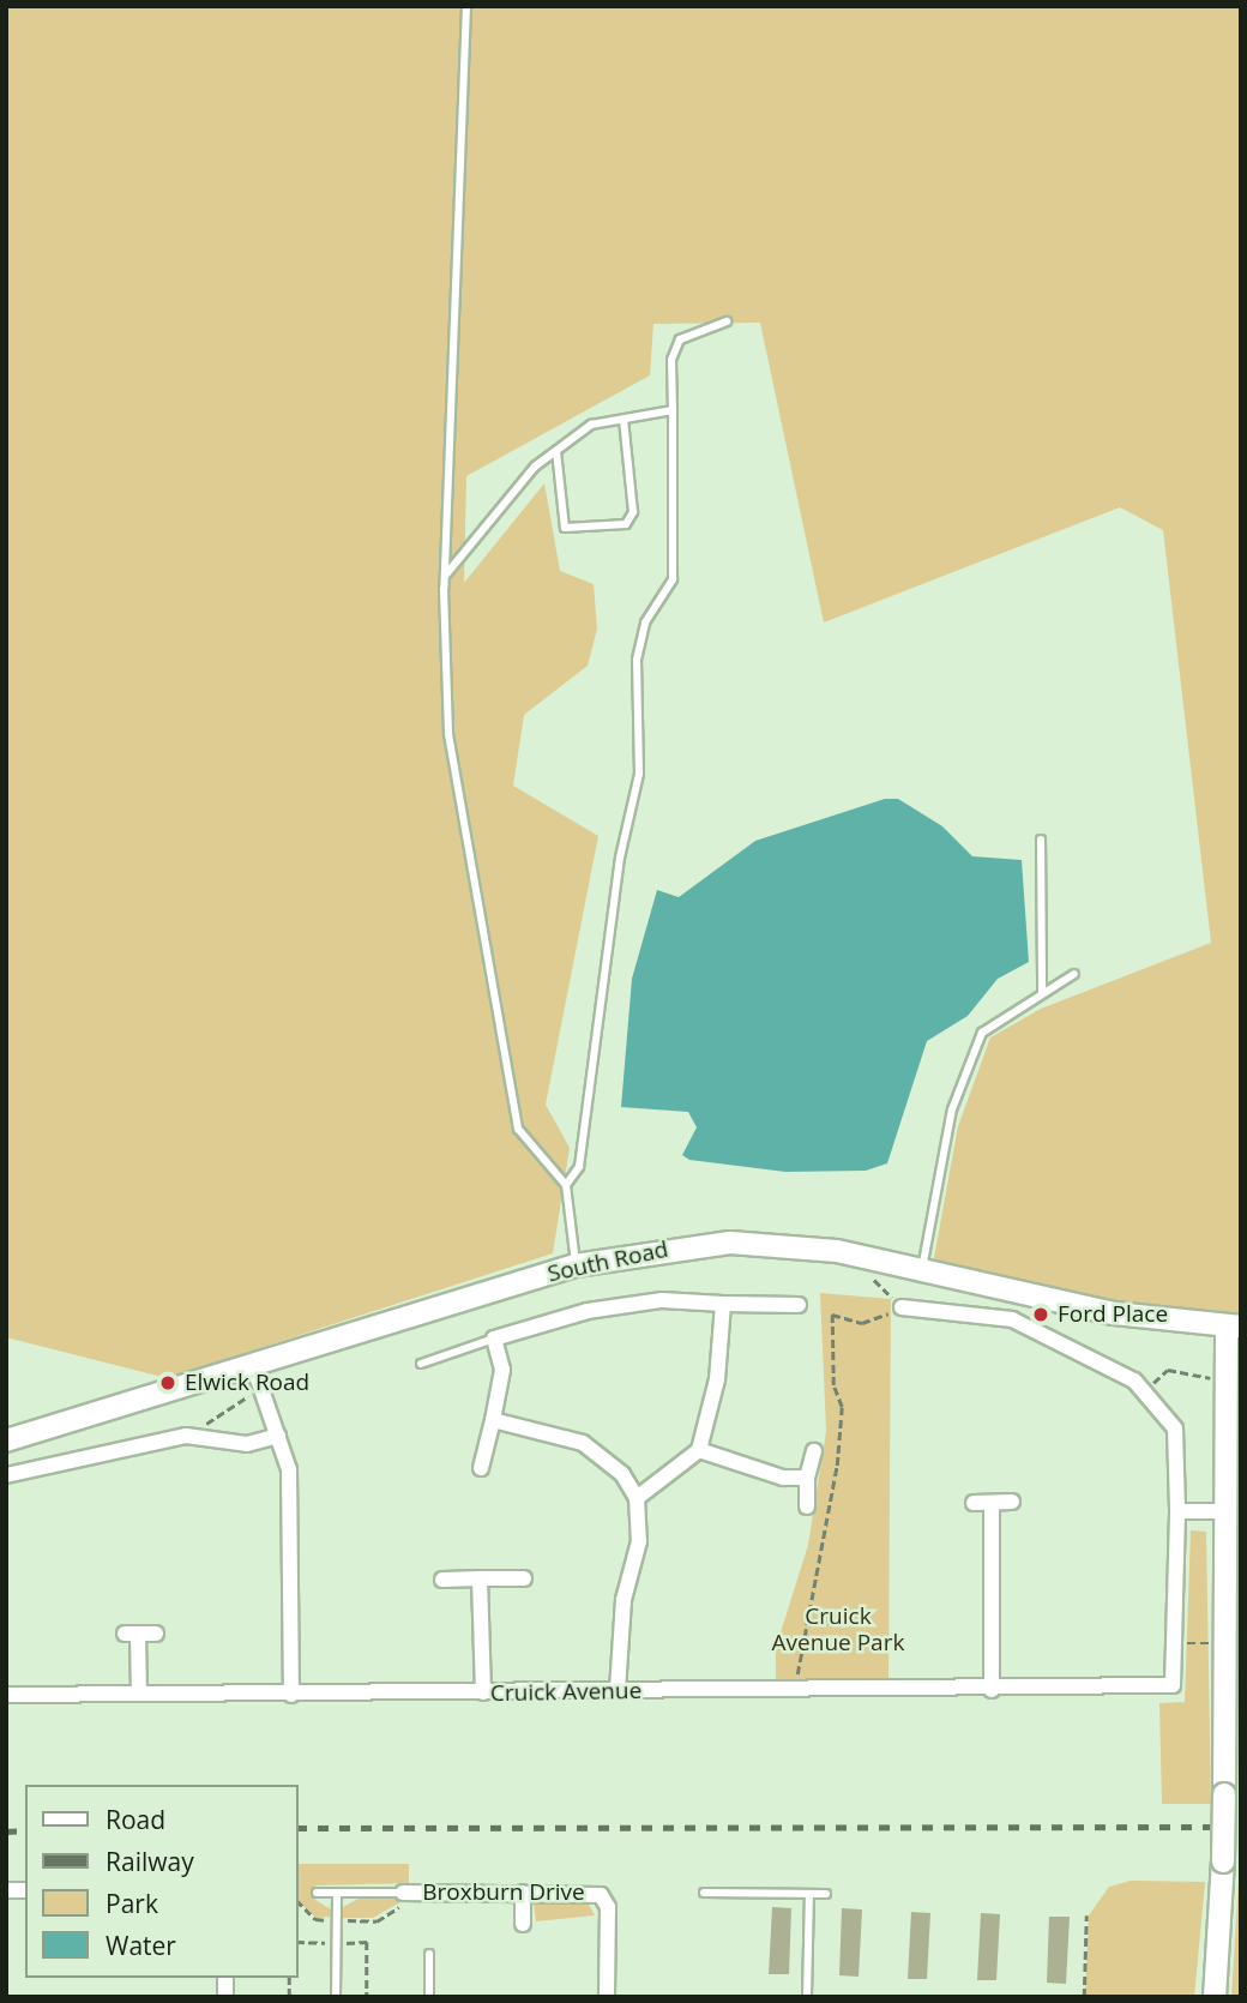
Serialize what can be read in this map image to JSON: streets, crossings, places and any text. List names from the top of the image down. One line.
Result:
{"streets":{"main road":["South Road"],"street":["Cruick Avenue","Broxburn Drive"]},"parks":["Cruick Avenue Park"],"places":["Ford Place","Elwick Road"],"legend":["Road","Railway","Park","Water"]}
